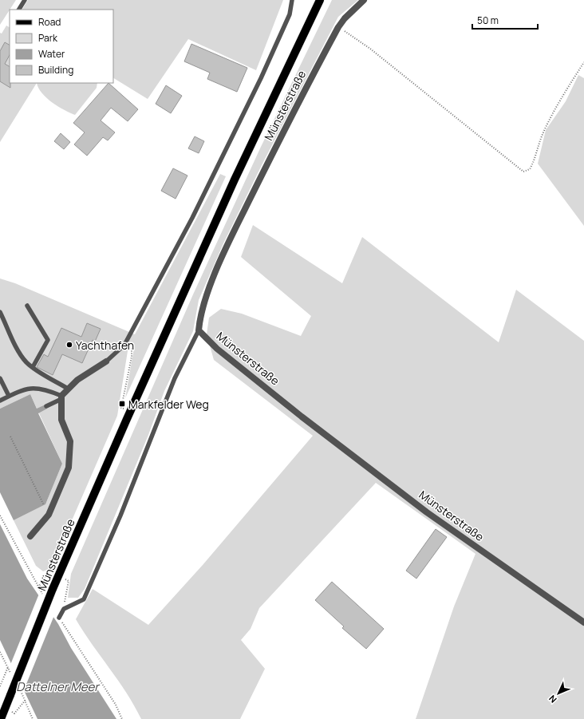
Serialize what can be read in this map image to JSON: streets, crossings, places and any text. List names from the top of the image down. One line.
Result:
{"streets":{"main road":["Münsterstraße"]},"water":["Dattelner Meer"],"places":{"other":["Yachthafen"],"transit":["Markfelder Weg"]},"legend":["Road","Park","Water","Building"],"scale_bar":"50 m","north":"bottom left"}
